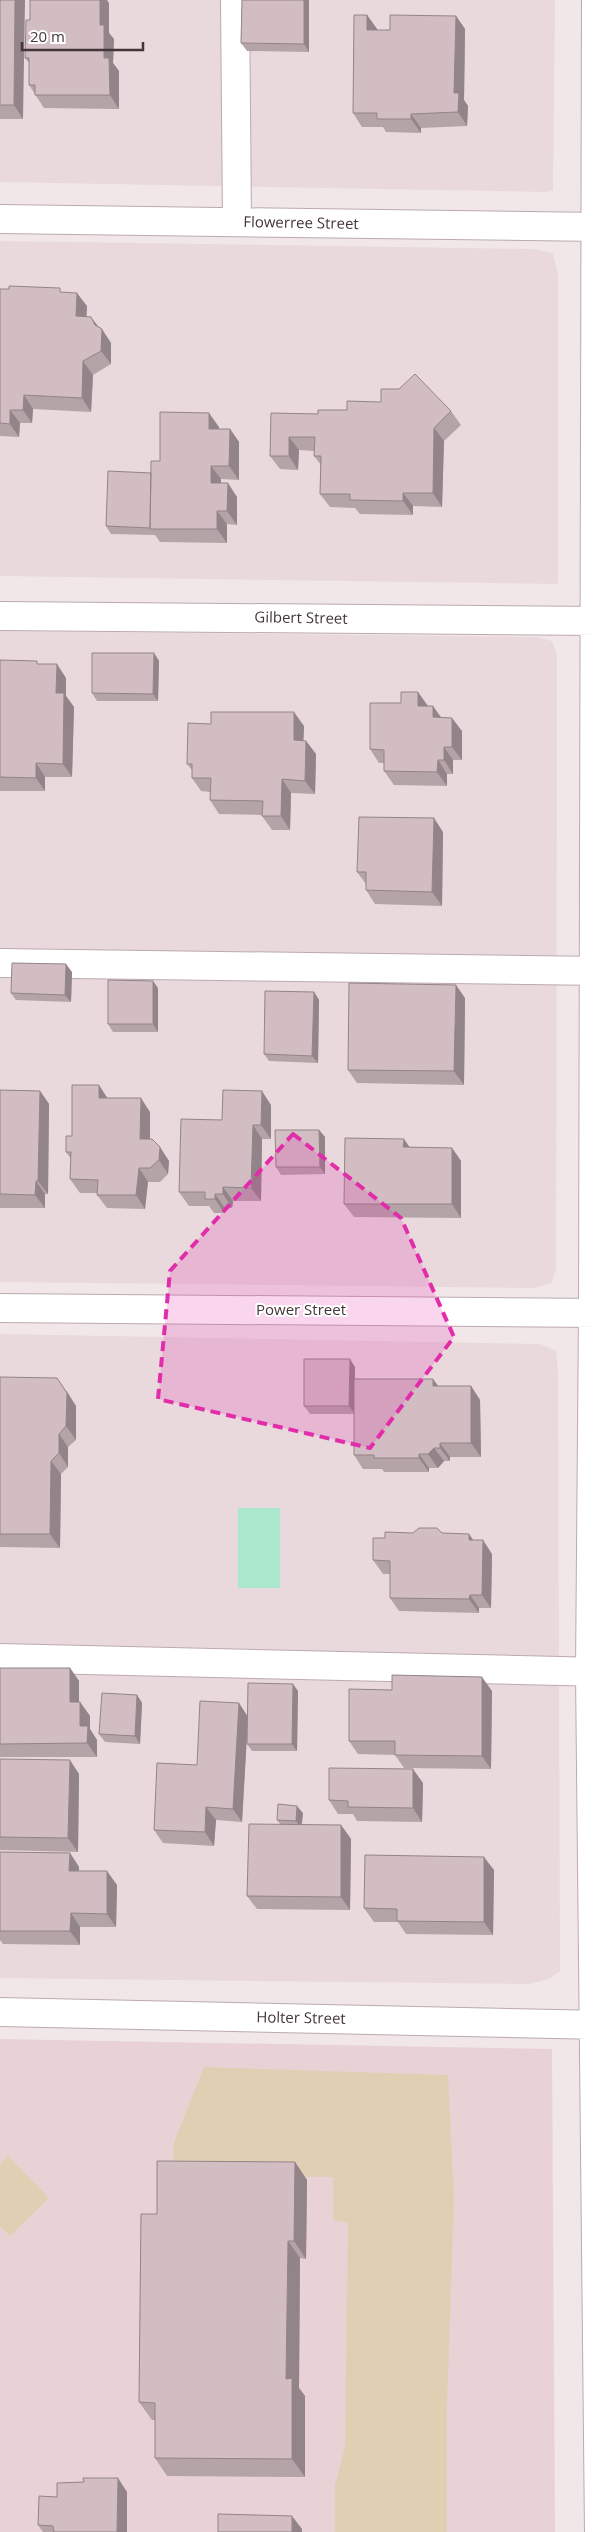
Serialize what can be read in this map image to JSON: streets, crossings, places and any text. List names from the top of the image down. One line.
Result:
{"streets":{"street":["Flowerree Street","Gilbert Street","Power Street","Holter Street"]},"scale_bar":"20 m"}
